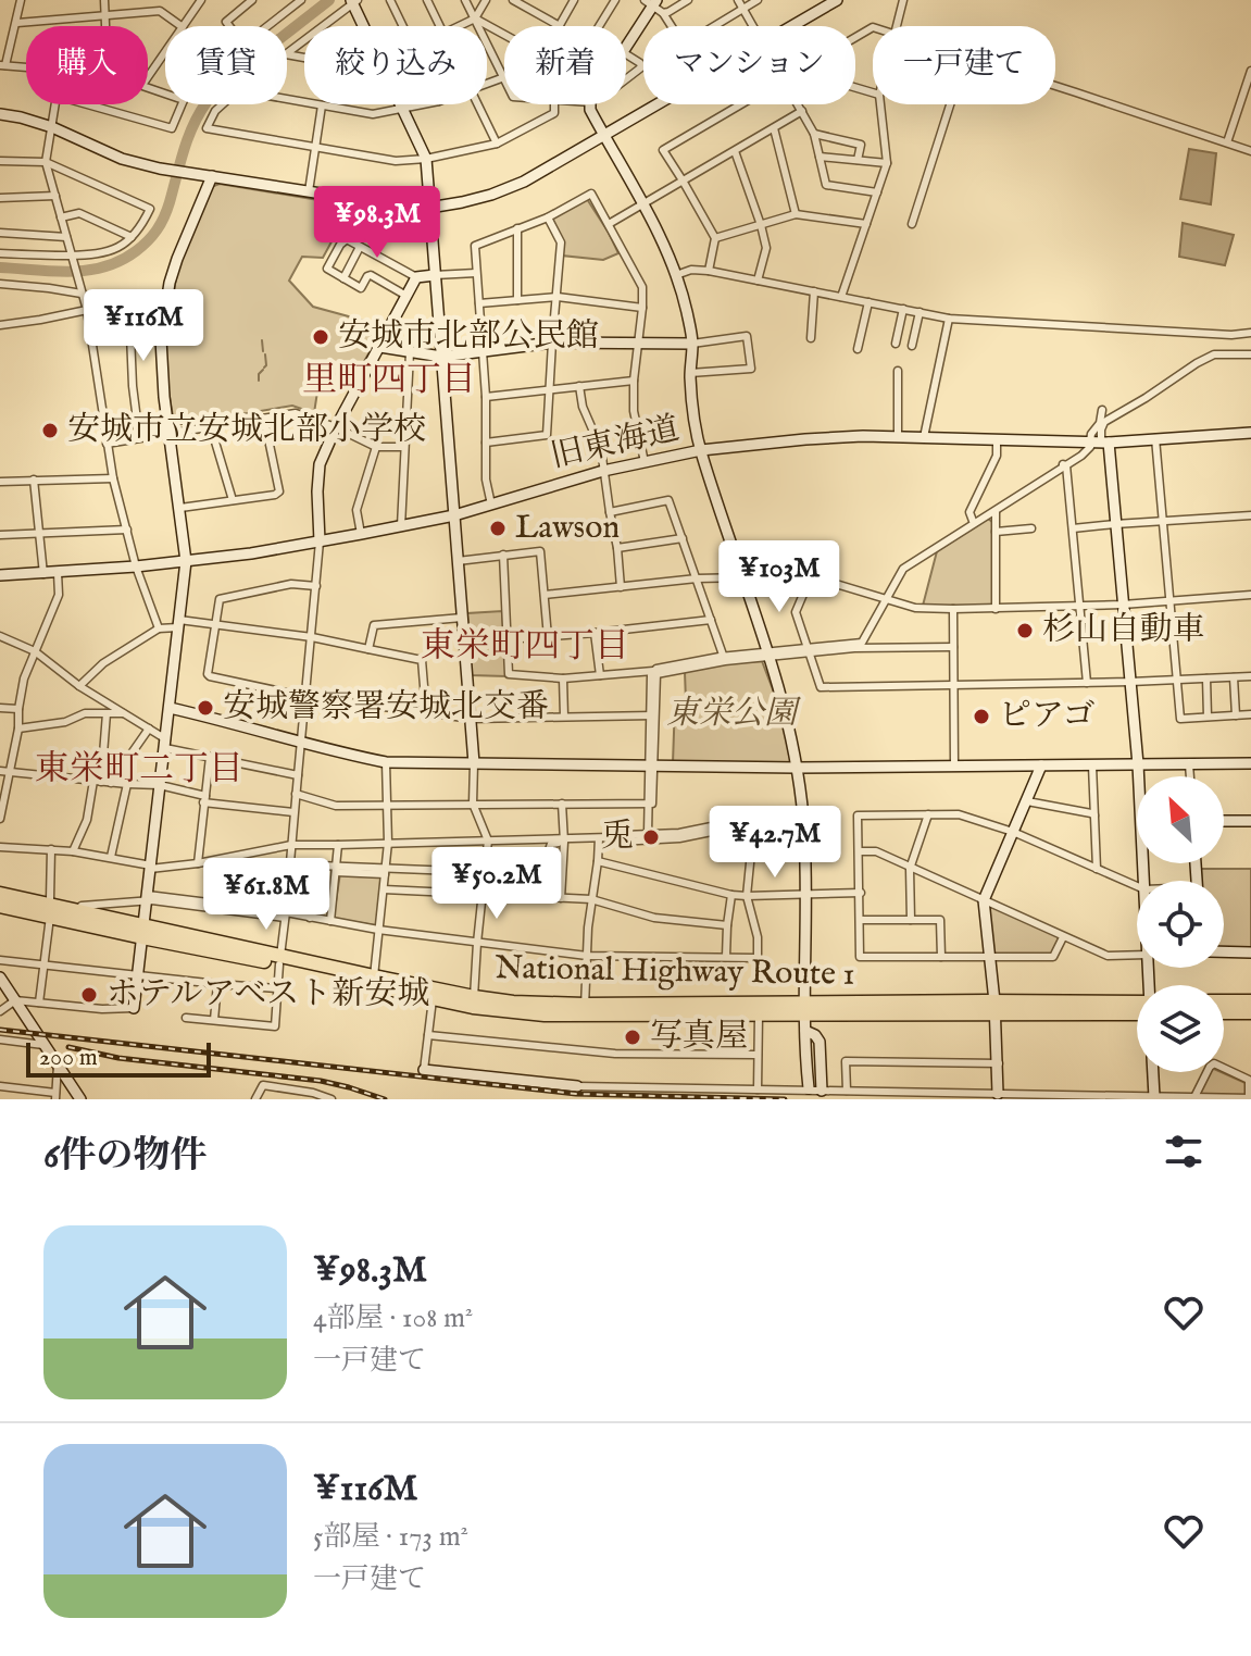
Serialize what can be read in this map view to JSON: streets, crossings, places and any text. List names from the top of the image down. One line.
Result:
{"streets":{"highway":["National Highway Route 1"],"street":["旧東海道"]},"districts":["里町四丁目","東栄町四丁目","東栄町二丁目"],"parks":["東栄公園"],"places":["安城市北部公民館","安城市立安城北部小学校","Lawson","杉山自動車","安城警察署安城北交番","ピアゴ","兎","ホテルアベスト新安城","写真屋"],"scale_bar":"200 m","north":"top left","page":{"chip":["購入","賃貸","絞り込み","新着","マンション","一戸建て"],"price":["¥98.3M","¥116M","¥103M","¥42.7M","¥50.2M","¥61.8M"],"scale":"200 m","heading":"6件の物件","list":[{"name":"¥98.3M","note":"4部屋 · 108 m² · 一戸建て"},{"name":"¥116M","note":"5部屋 · 173 m² · 一戸建て"}]}}
